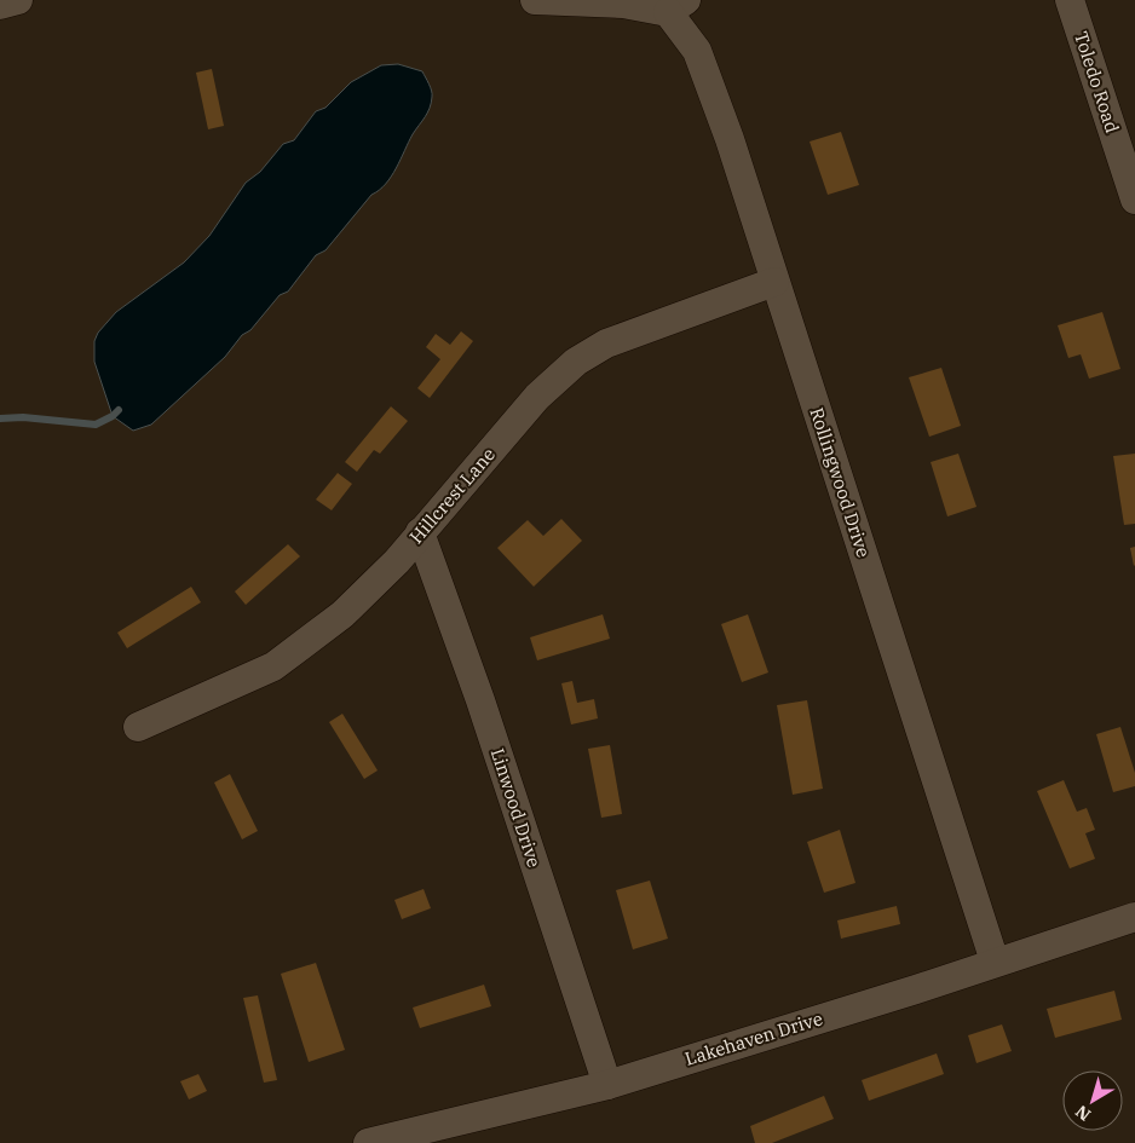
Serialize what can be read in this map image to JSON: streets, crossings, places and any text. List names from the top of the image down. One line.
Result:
{"streets":{"street":["Toledo Road","Rollingwood Drive","Hillcrest Lane","Linwood Drive","Lakehaven Drive"]},"crossings":[["Rollingwood Drive","Hillcrest Lane"],["Rollingwood Drive","Lakehaven Drive"],["Hillcrest Lane","Linwood Drive"],["Linwood Drive","Lakehaven Drive"]],"north":"bottom left"}
